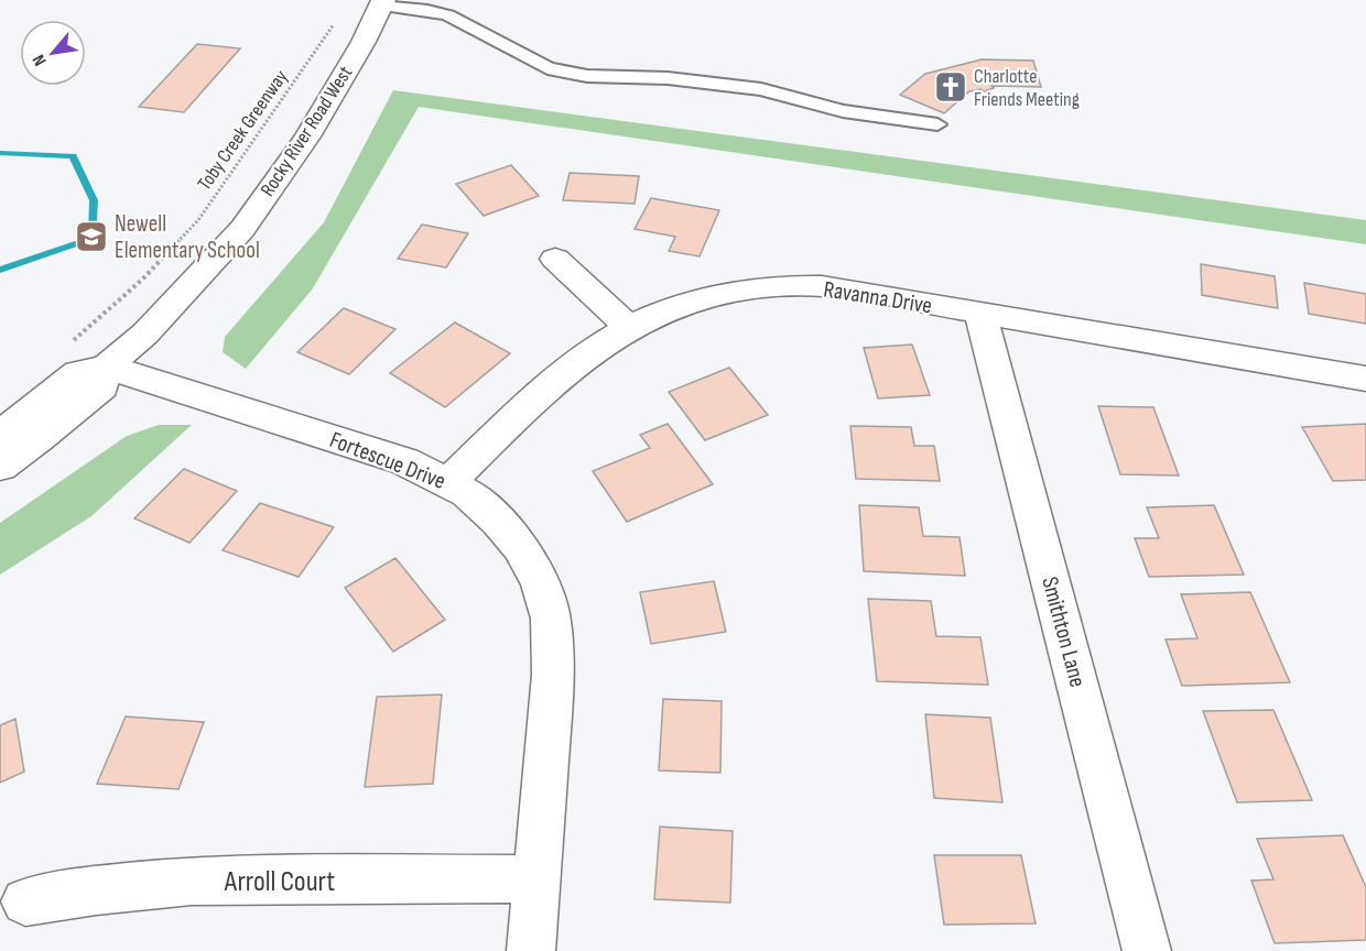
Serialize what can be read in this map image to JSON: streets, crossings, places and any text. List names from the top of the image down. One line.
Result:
{"streets":{"street":["Rocky River Road West","Ravanna Drive","Fortescue Drive","Smithton Lane","Arroll Court"],"path":["Toby Creek Greenway"]},"crossings":[["Rocky River Road West","Fortescue Drive"],["Ravanna Drive","Fortescue Drive"],["Ravanna Drive","Smithton Lane"],["Fortescue Drive","Arroll Court"]],"places":{"church":["Charlotte Friends Meeting"],"school or university":["Newell Elementary School"]},"north":"bottom left"}
